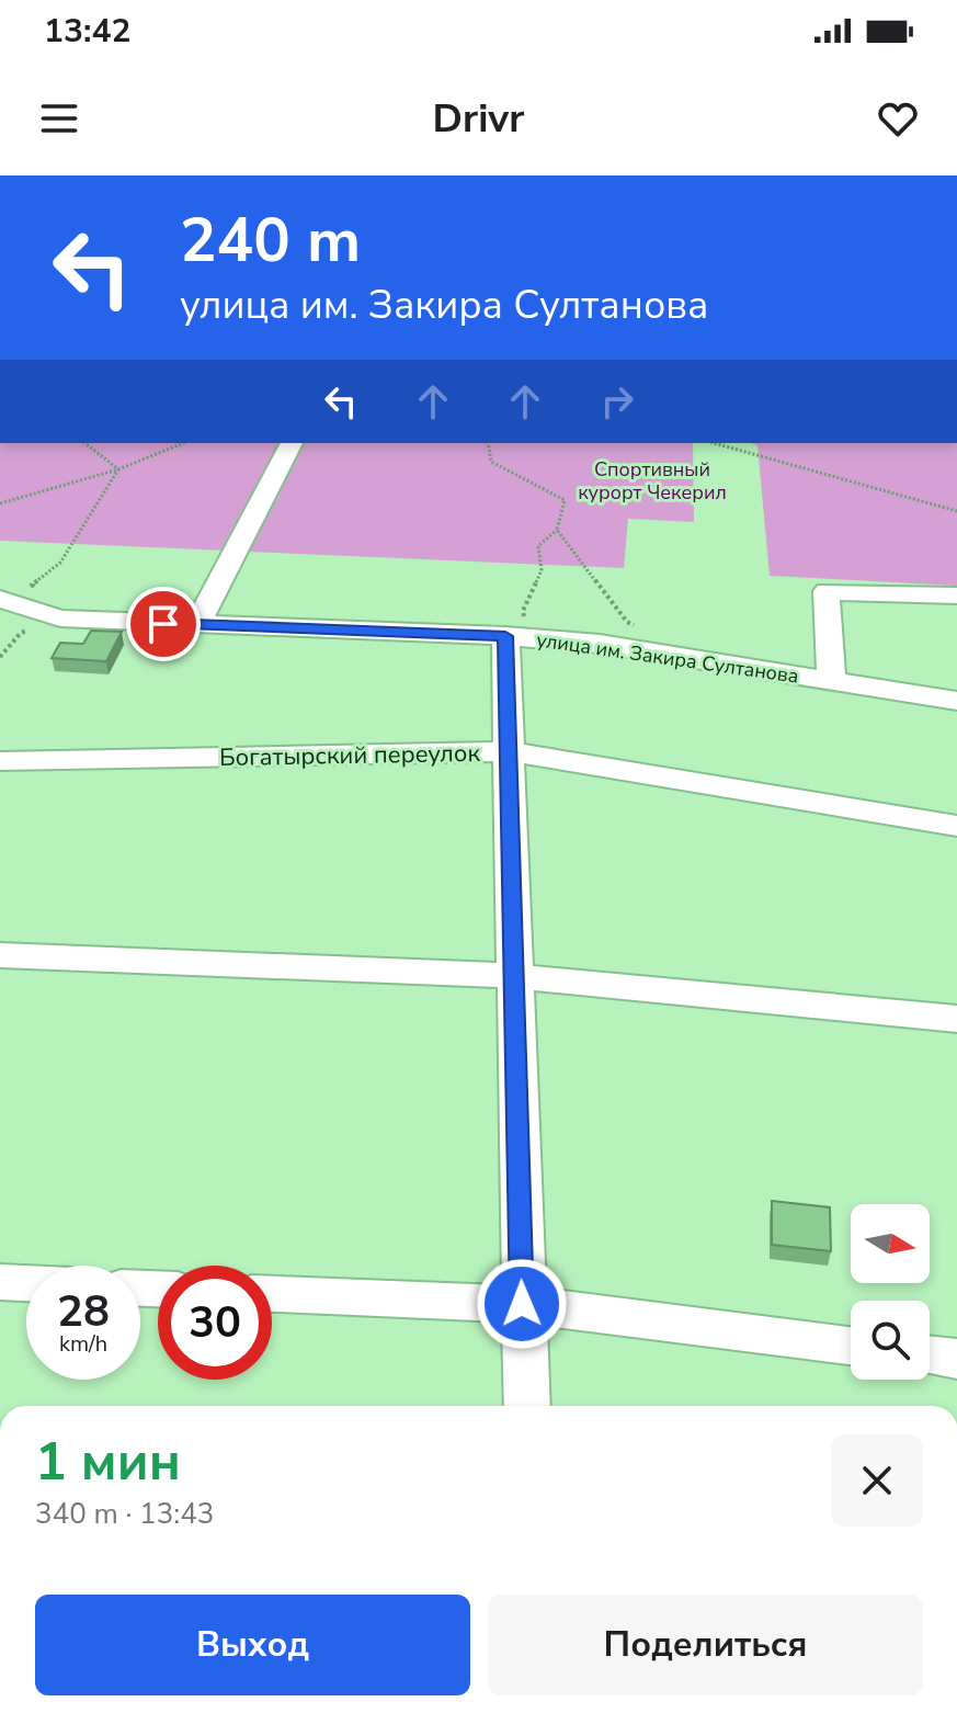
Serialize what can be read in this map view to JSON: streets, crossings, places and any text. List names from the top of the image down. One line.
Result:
{"streets":{"street":["улица им. Закира Султанова","Богатырский переулок"]},"parks":["Спортивный курорт Чекерил"],"north":"right","page":{"status":"13:42","header":"Drivr","turn":["240 m","улица им. Закира Султанова"],"speed":"28 km/h","limit":"30","heading":["1 мин","340 m · 13:43"],"buttons":["Выход","Поделиться"]}}
